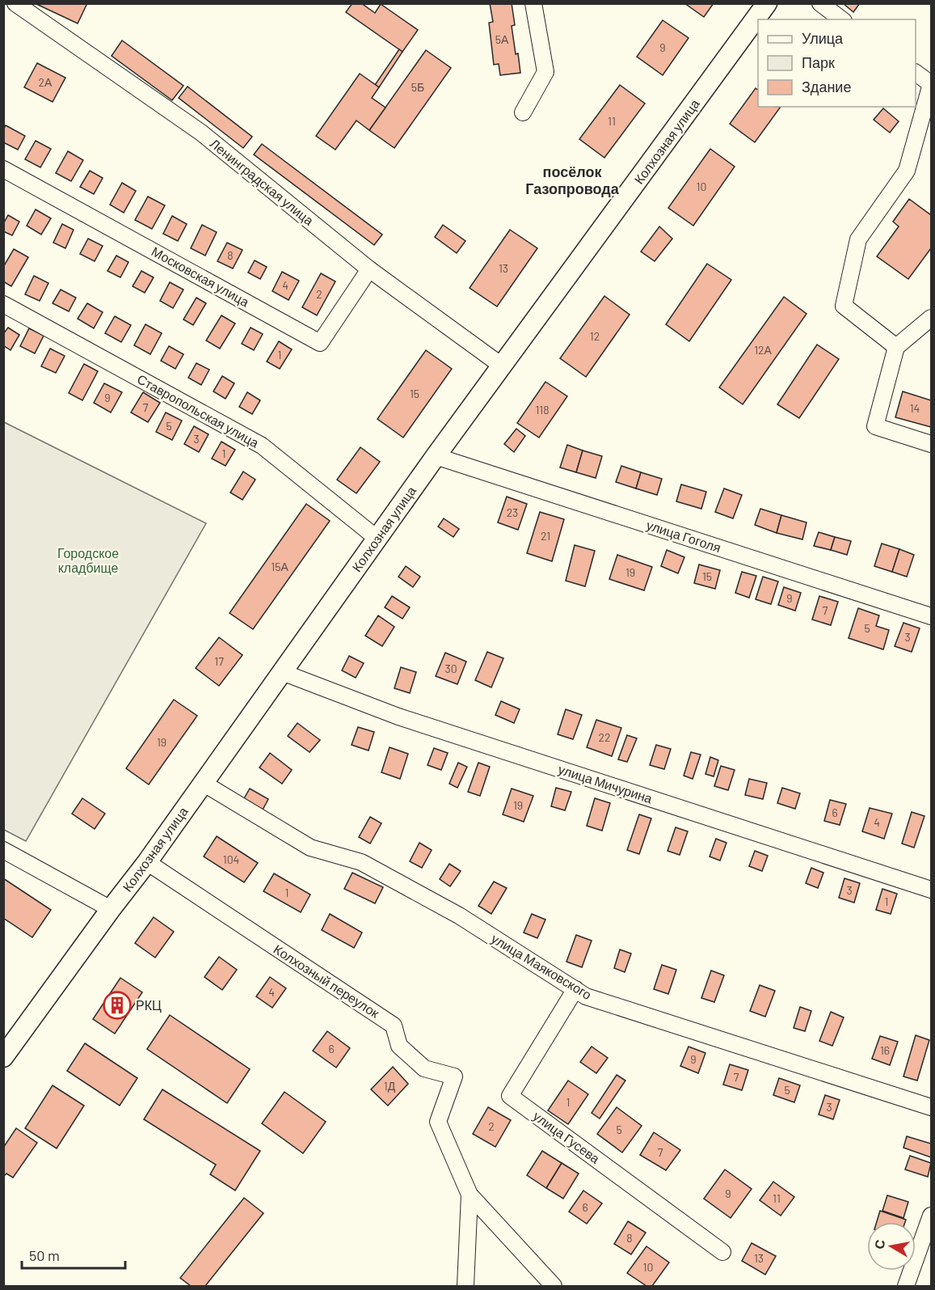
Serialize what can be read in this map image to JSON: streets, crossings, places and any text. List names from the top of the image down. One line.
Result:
{"streets":{"main road":["Колхозная улица"],"street":["Ленинградская улица","Московская улица","Ставропольская улица","улица Гоголя","улица Мичурина","улица Маяковского","Колхозный переулок","улица Гусева"]},"crossings":[["Колхозная улица","Ленинградская улица"],["Колхозная улица","Ставропольская улица"],["Колхозная улица","улица Гоголя"],["Колхозная улица","улица Мичурина"],["Колхозная улица","улица Маяковского"],["Колхозная улица","Колхозный переулок"],["Ленинградская улица","Московская улица"],["улица Маяковского","улица Гусева"]],"districts":["посёлок Газопровода"],"parks":["Городское кладбище"],"places":{"building":["РКЦ"]},"house_numbers":["5А","9","2А","5Б","11","10","8","13","4","2","12","12А","1","15","9","7","14","118","5","3","1","23","21","15А","19","15","9","7","5","3","17","30","22","19","19","6","4","104","3","1","1","4","6","16","9","7","1Д","5","1","3","2","5","7","9","11","6","8","13","10"],"legend":["Улица","Парк","Здание"],"scale_bar":"50 m","north":"left"}
